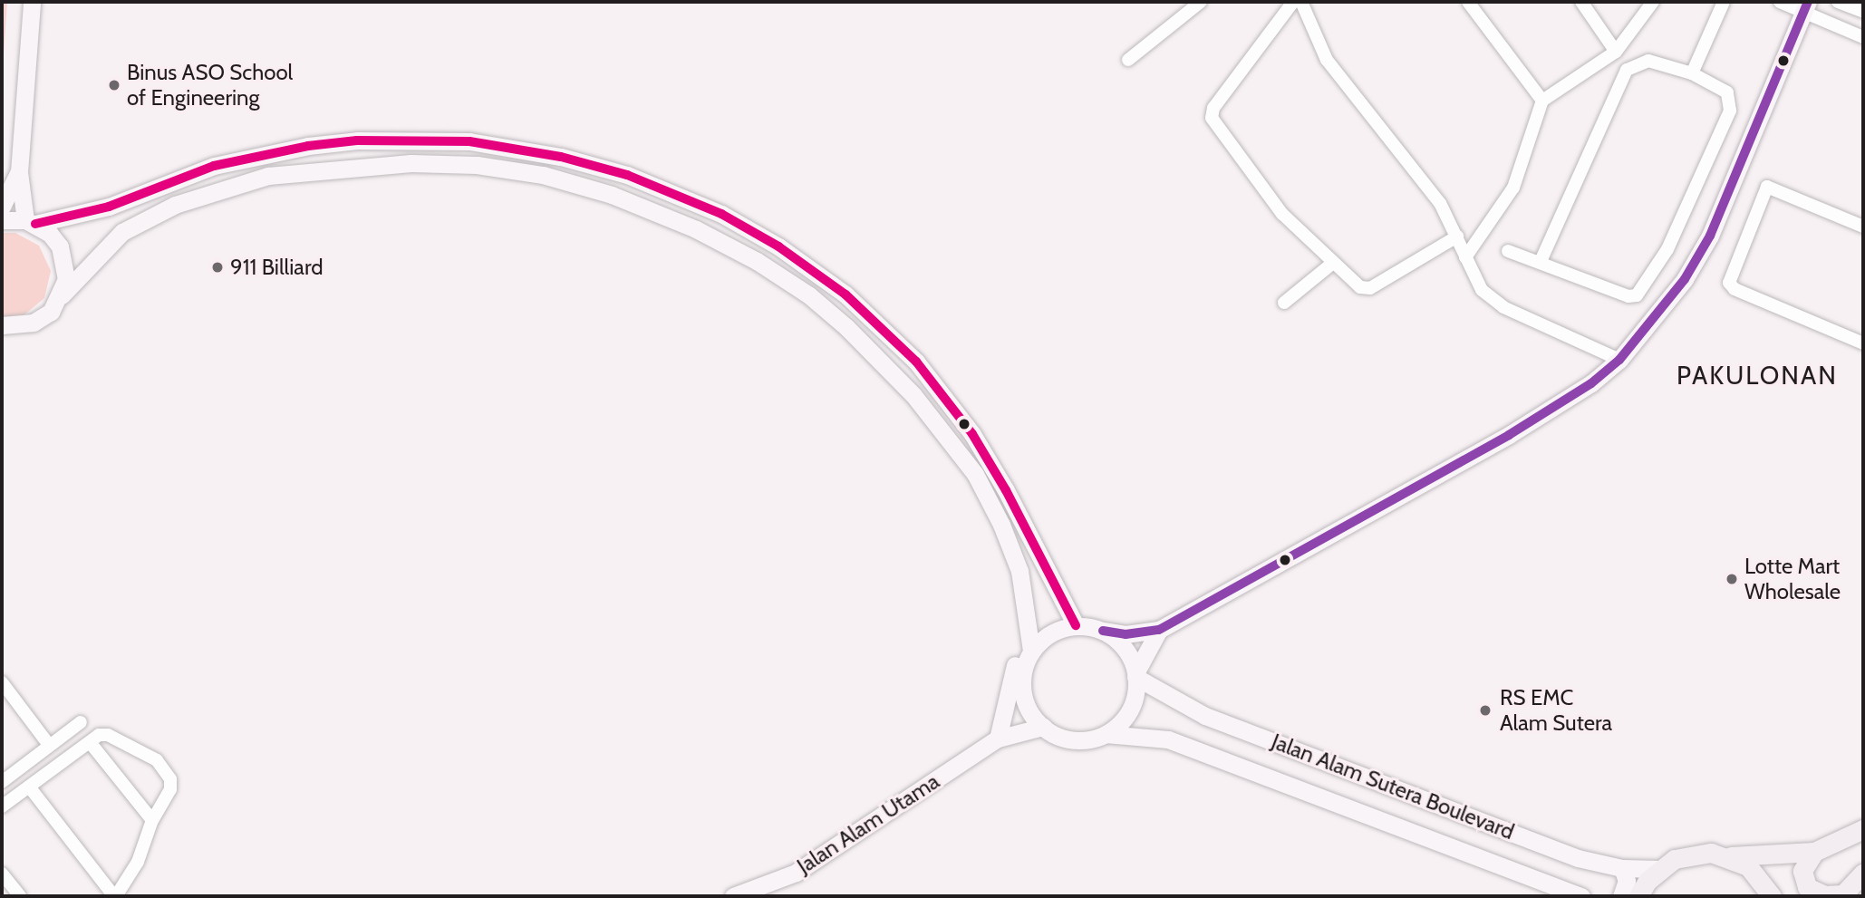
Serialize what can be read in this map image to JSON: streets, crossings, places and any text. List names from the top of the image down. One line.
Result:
{"streets":{"main road":["Jalan Alam Sutera Boulevard","Jalan Alam Utama"]},"crossings":[["Jalan Alam Sutera Boulevard","Jalan Alam Utama"]],"districts":["PAKULONAN"],"places":["Binus ASO School of Engineering","911 Billiard","Lotte Mart Wholesale","RS EMC Alam Sutera"]}
